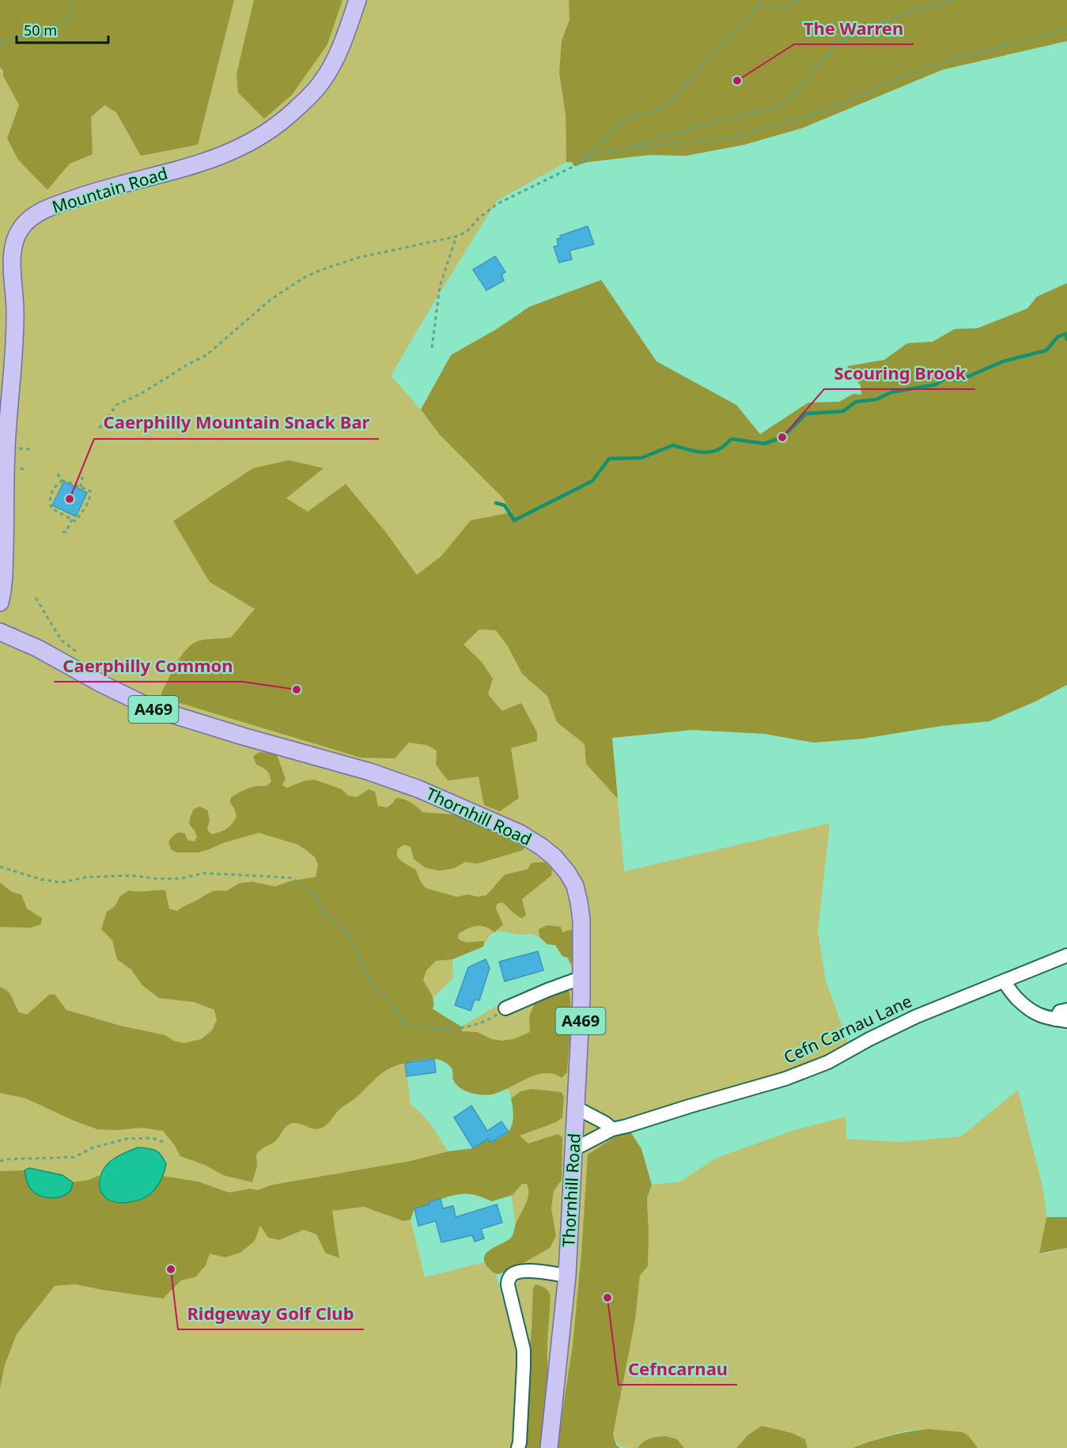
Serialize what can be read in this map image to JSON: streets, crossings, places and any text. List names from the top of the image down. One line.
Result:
{"streets":{"main road":["Mountain Road","A469","Thornhill Road"],"street":["Cefn Carnau Lane"]},"crossings":[["Thornhill Road","Cefn Carnau Lane"]],"places":["The Warren","Scouring Brook","Caerphilly Mountain Snack Bar","Caerphilly Common","Ridgeway Golf Club","Cefncarnau"],"scale_bar":"50 m"}
